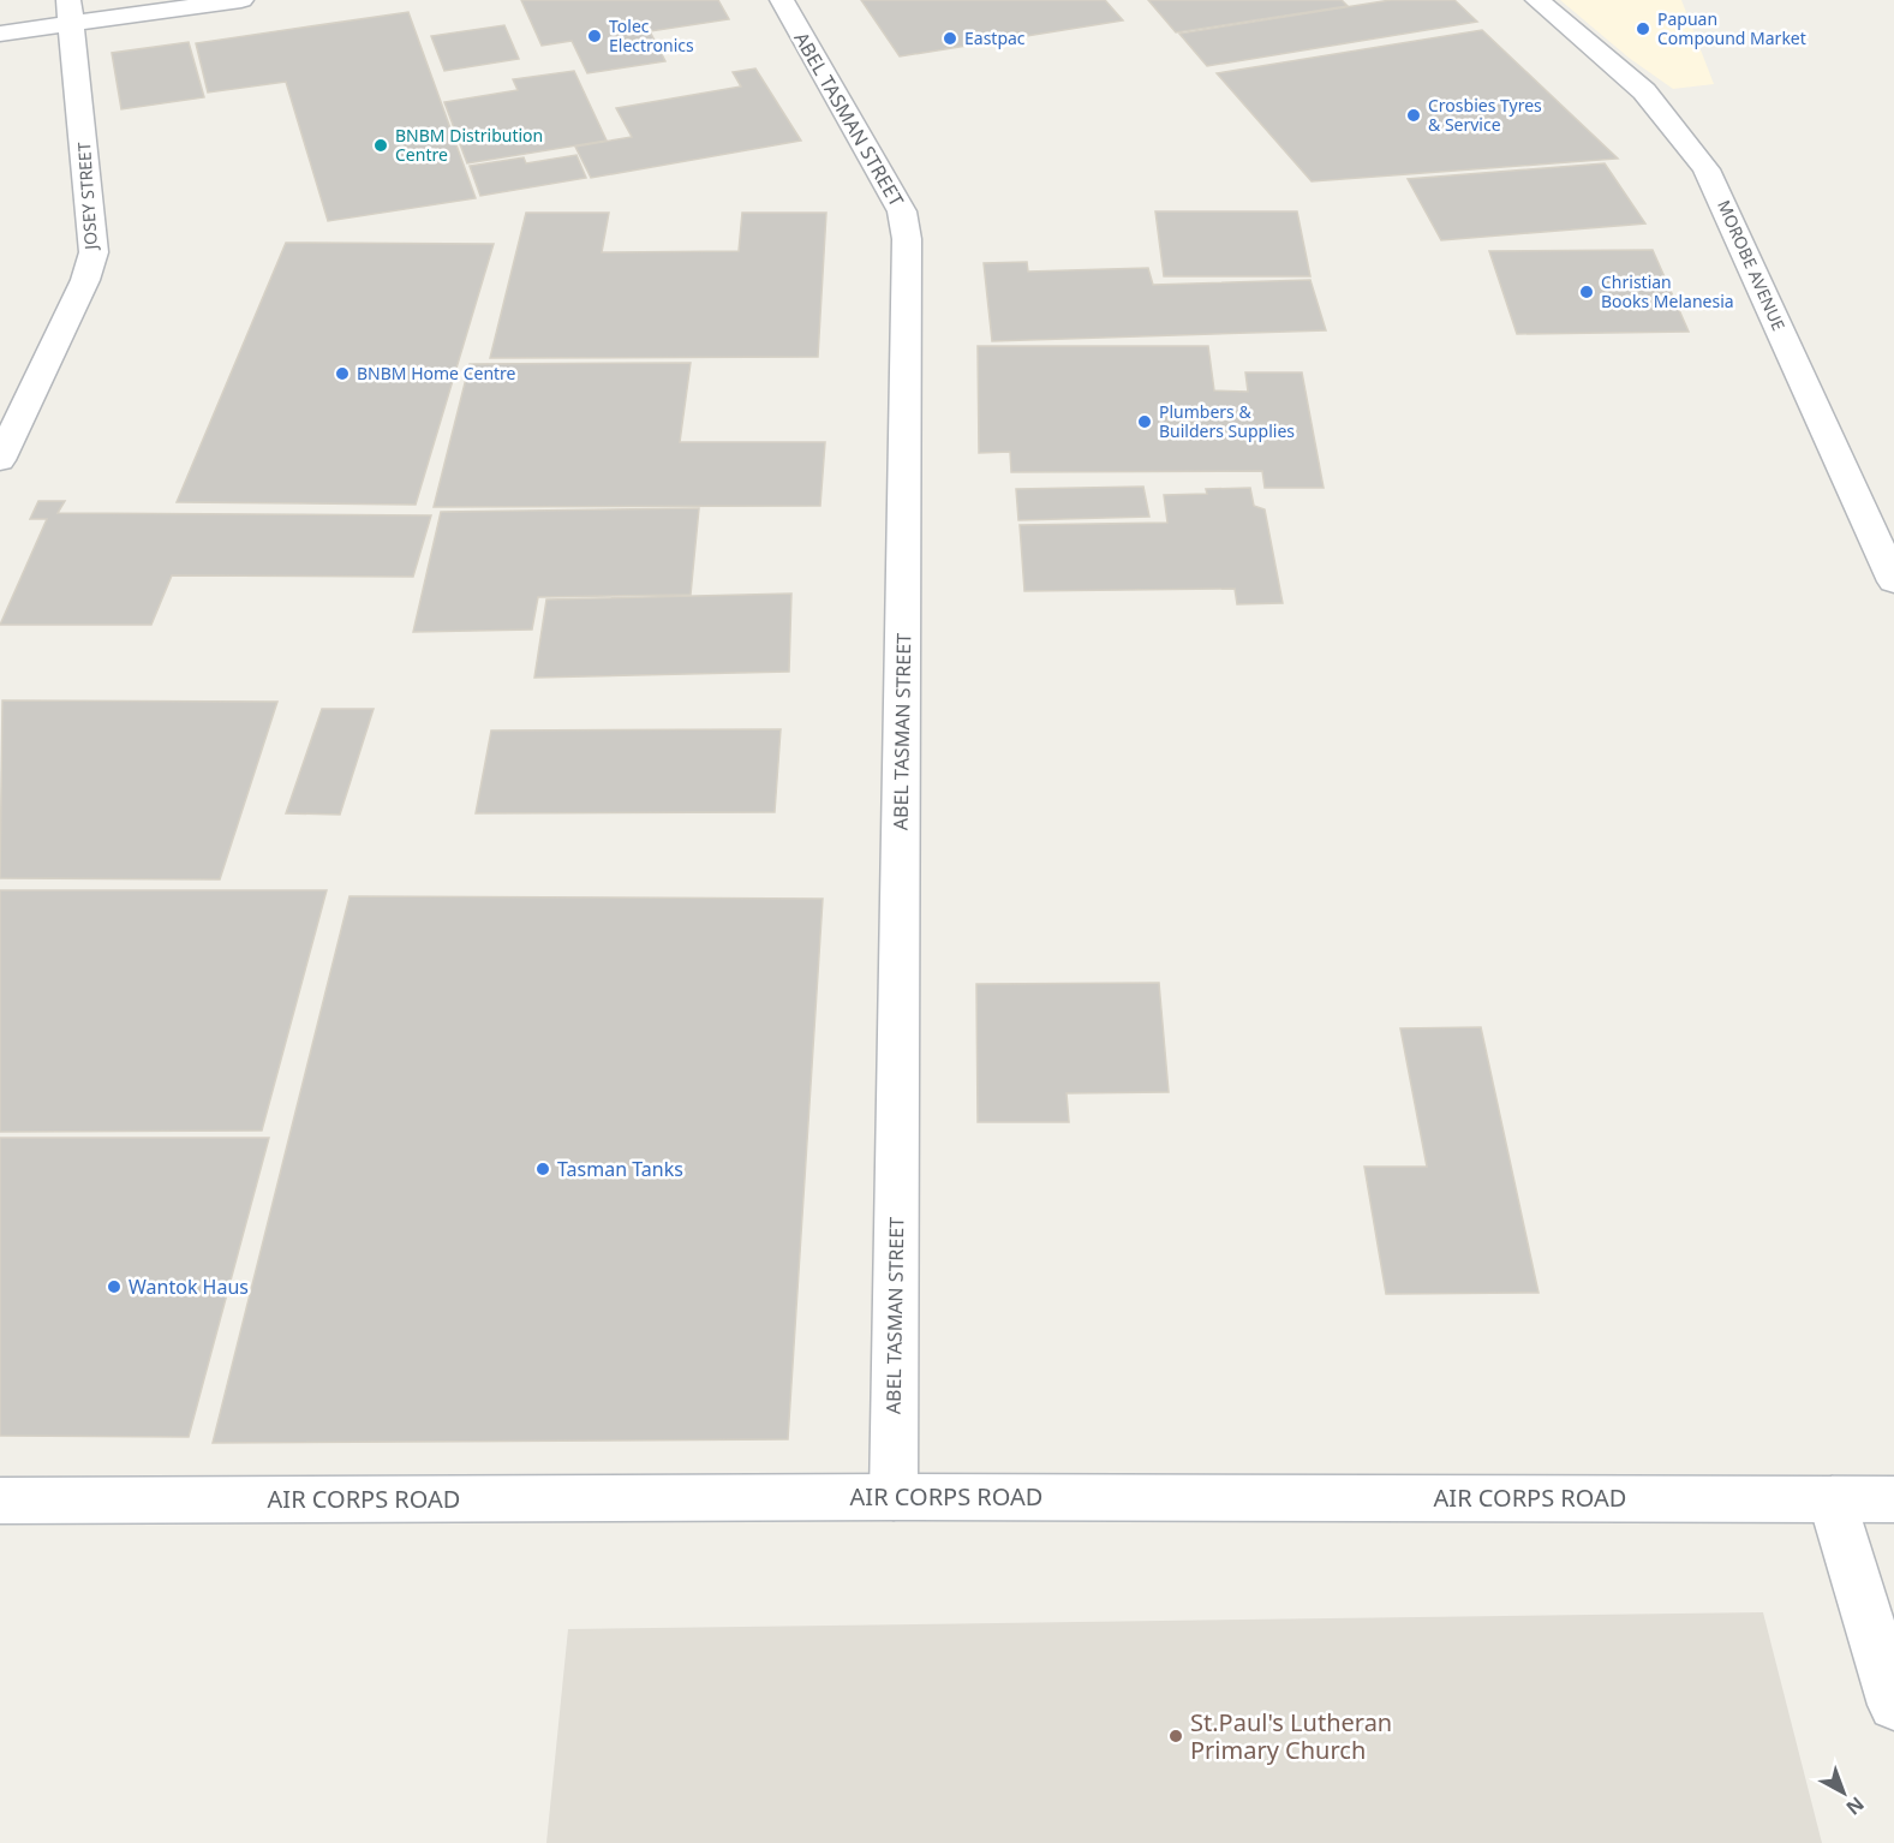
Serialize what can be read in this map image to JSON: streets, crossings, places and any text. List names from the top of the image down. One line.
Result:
{"streets":{"street":["ABEL TASMAN STREET","JOSEY STREET","MOROBE AVENUE","AIR CORPS ROAD"]},"crossings":[["ABEL TASMAN STREET","AIR CORPS ROAD"]],"places":["Papuan Compound Market","Tolec Electronics","Eastpac","Crosbies Tyres & Service","BNBM Distribution Centre","Christian Books Melanesia","BNBM Home Centre","Plumbers & Builders Supplies","Tasman Tanks","Wantok Haus","St.Paul's Lutheran Primary Church"],"north":"bottom right"}
